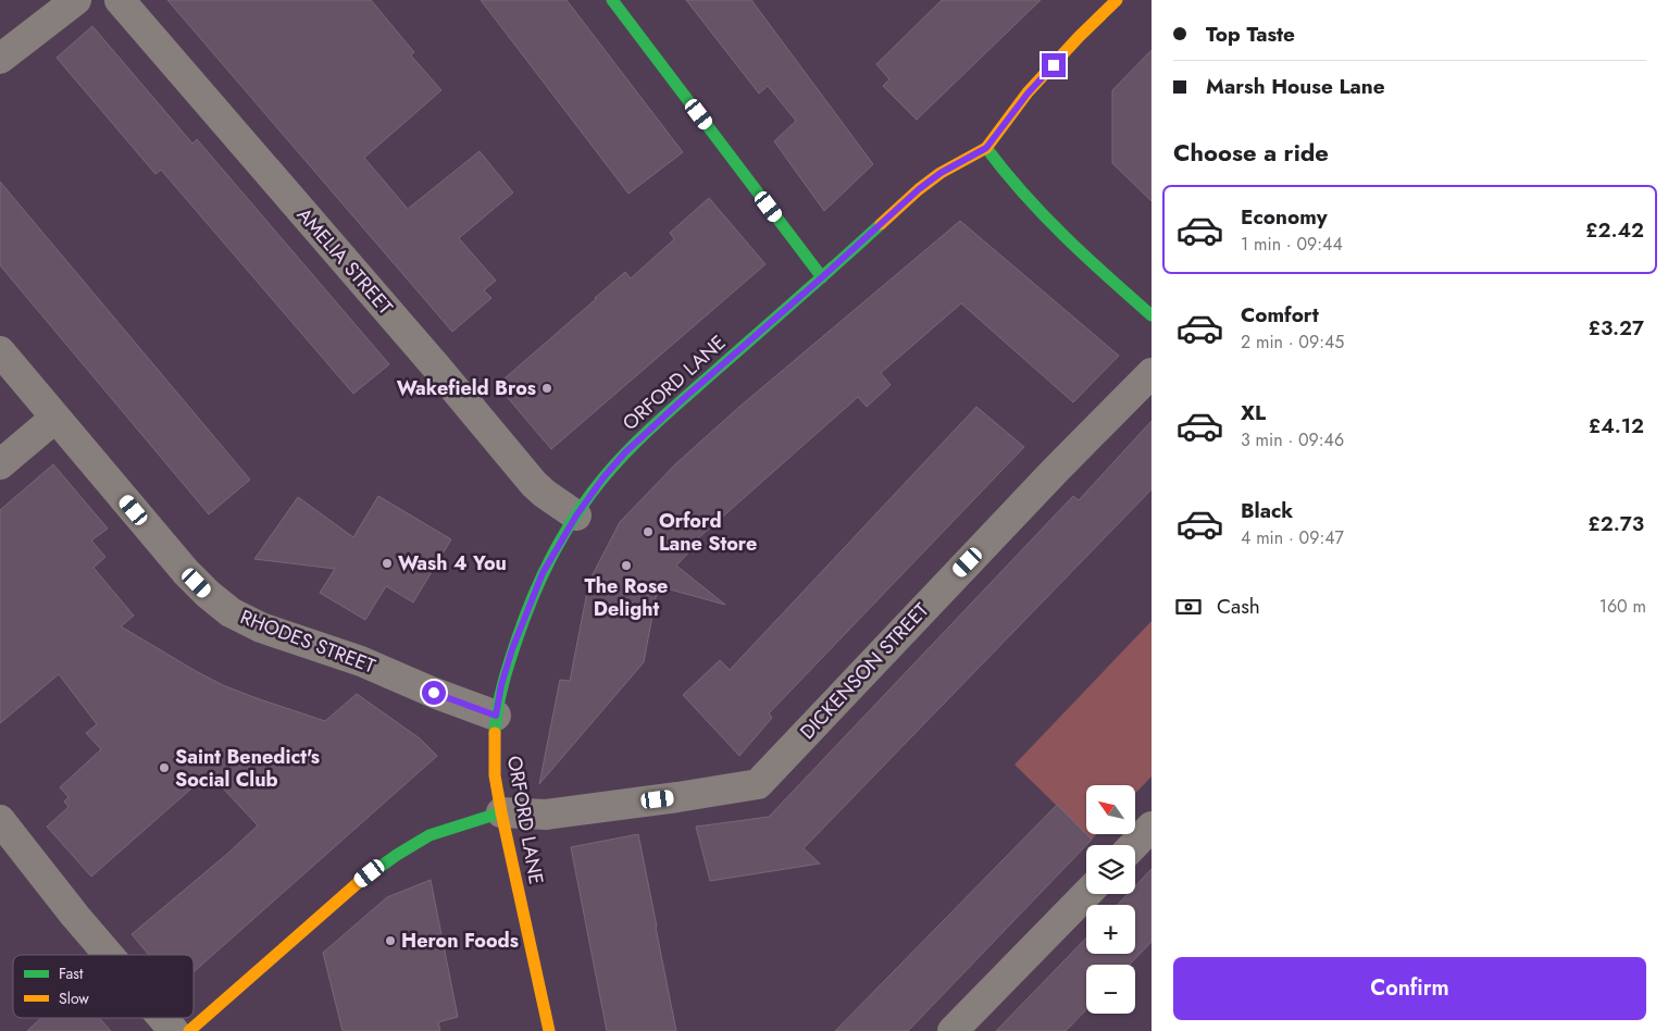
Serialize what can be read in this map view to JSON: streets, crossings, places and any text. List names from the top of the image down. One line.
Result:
{"streets":{"street":["AMELIA STREET","ORFORD LANE","RHODES STREET","DICKENSON STREET"]},"crossings":[["AMELIA STREET","ORFORD LANE"],["ORFORD LANE","RHODES STREET"],["ORFORD LANE","DICKENSON STREET"]],"places":["Wakefield Bros","Orford Lane Store","Wash 4 You","The Rose Delight","Saint Benedict's Social Club","Heron Foods"],"legend":["Fast","Slow"],"north":"top left","page":{"banner":["Top Taste","Marsh House Lane"],"heading":"Choose a ride","list":[{"name":"Economy","note":"1 min · 09:44","value":"£2.42"},{"name":"Comfort","note":"2 min · 09:45","value":"£3.27"},{"name":"XL","note":"3 min · 09:46","value":"£4.12"},{"name":"Black","note":"4 min · 09:47","value":"£2.73"}],"pay":["Cash","160 m"],"map_buttons":["+","−"],"buttons":"Confirm"}}
